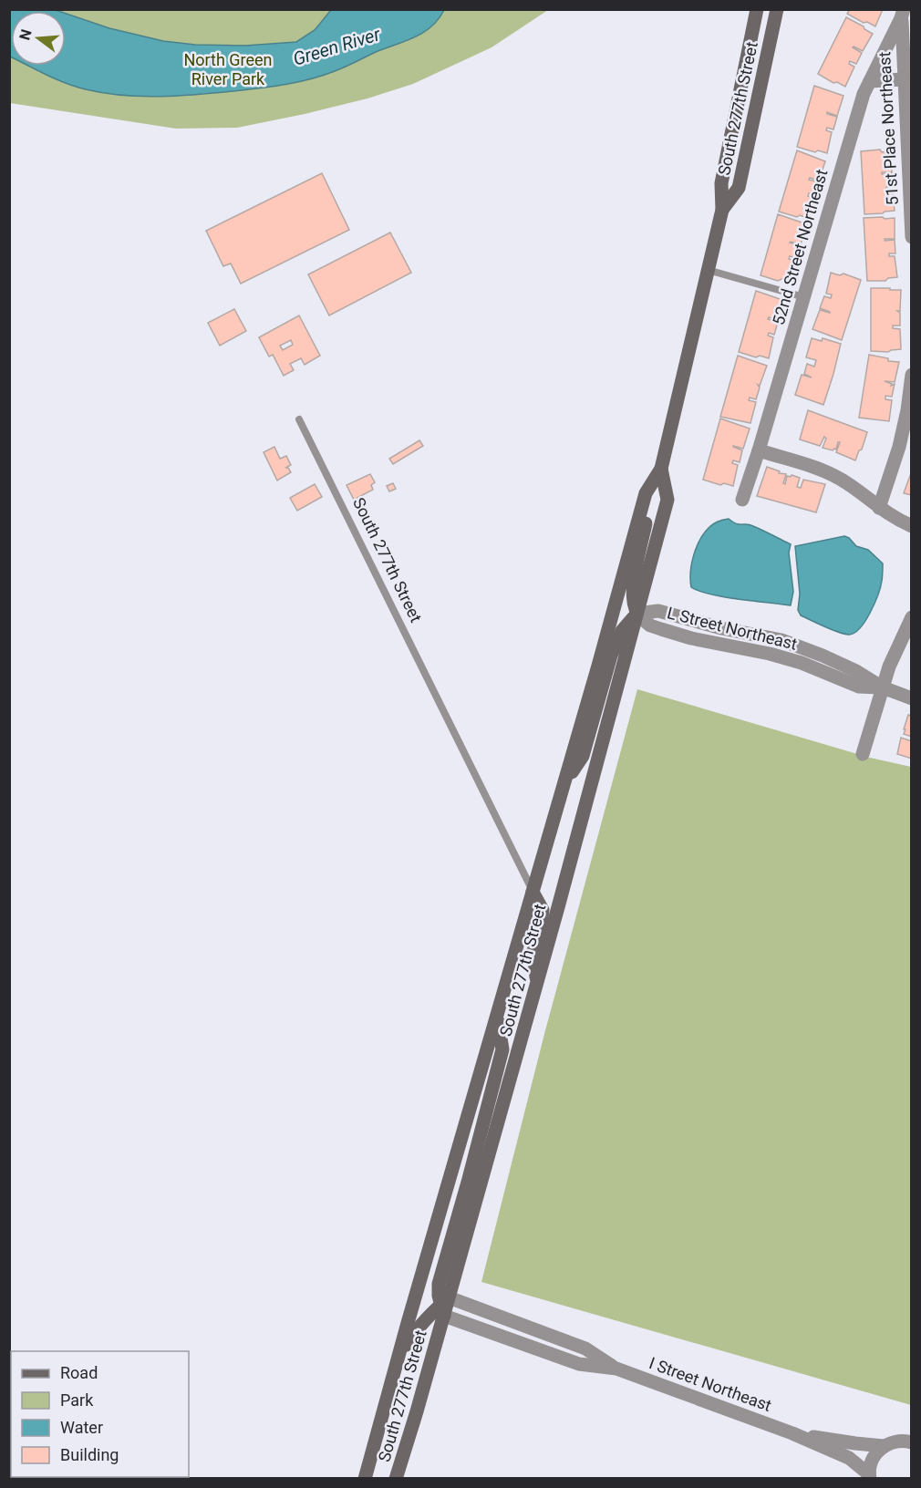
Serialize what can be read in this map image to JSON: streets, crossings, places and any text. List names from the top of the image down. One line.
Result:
{"streets":{"main road":["South 277th Street"],"street":["51st Place Northeast","52nd Street Northeast","L Street Northeast","I Street Northeast"]},"crossings":[["South 277th Street","L Street Northeast"],["South 277th Street","I Street Northeast"],["51st Place Northeast","52nd Street Northeast"]],"water":["Green River"],"parks":["North Green River Park"],"legend":["Road","Park","Water","Building"],"north":"left"}
